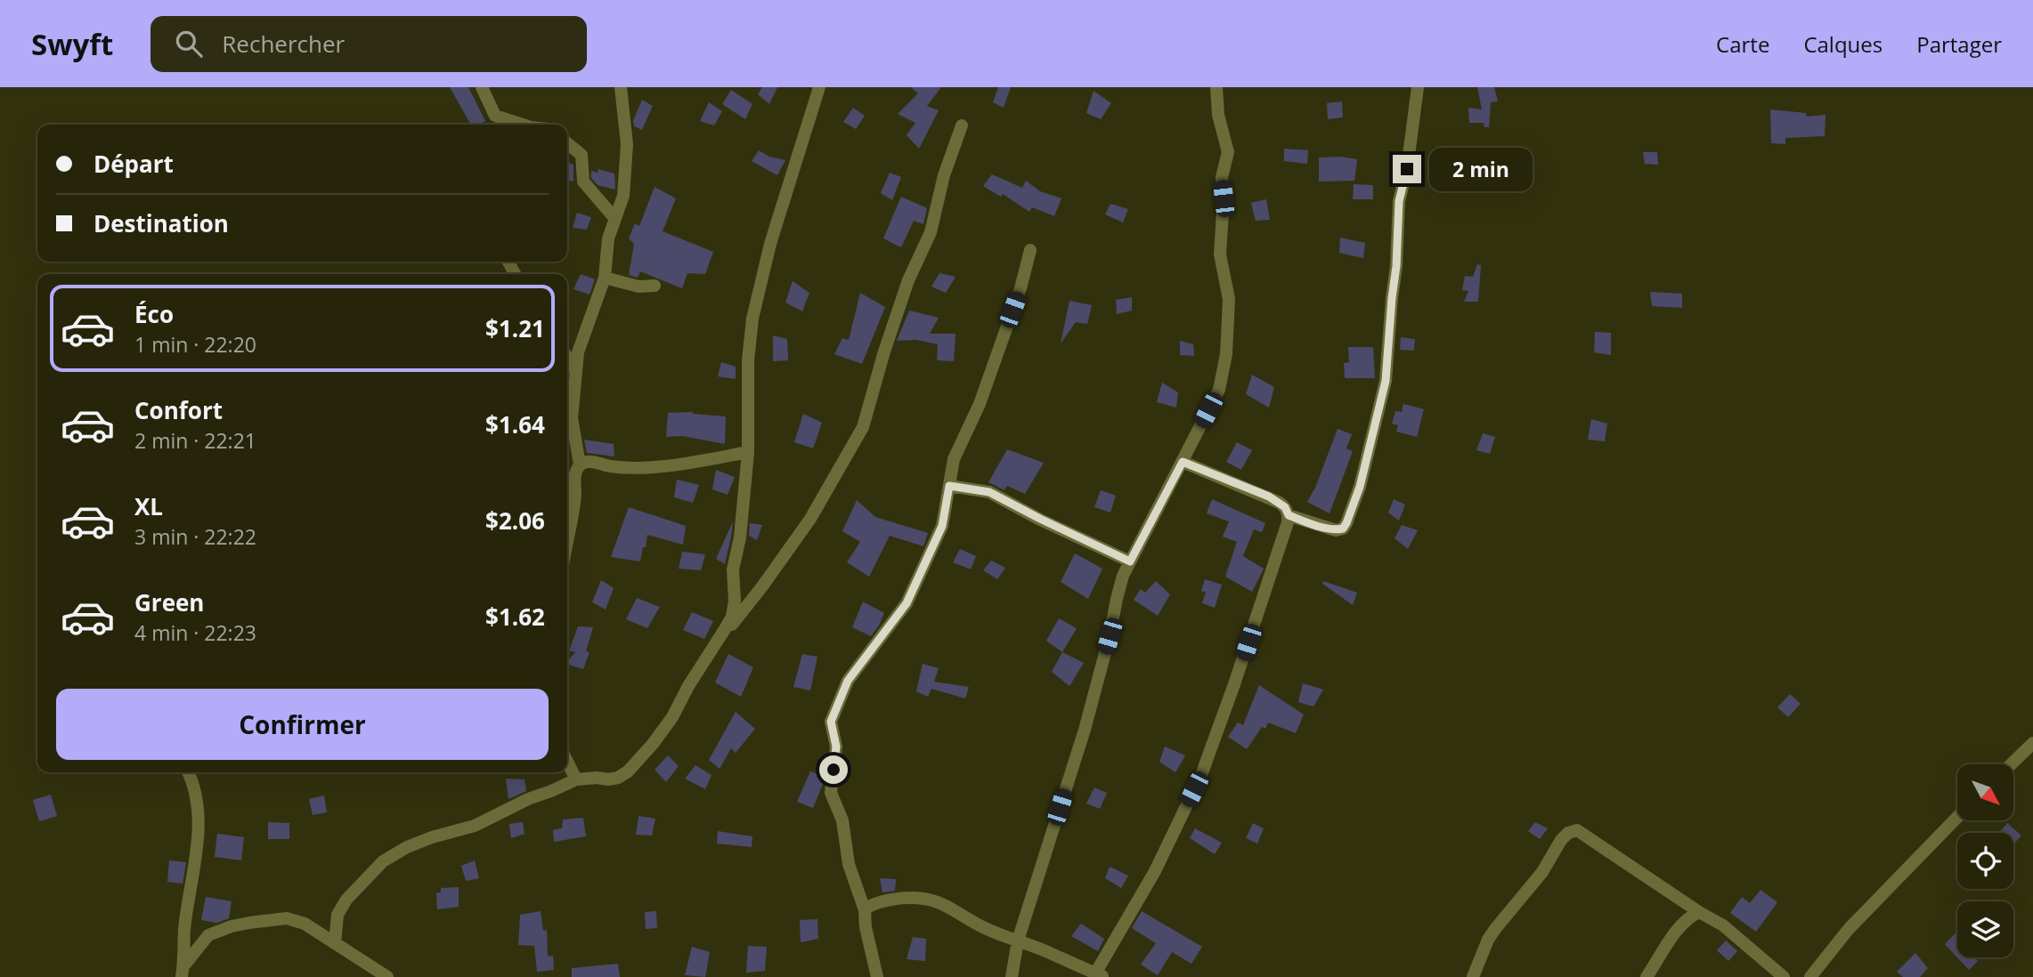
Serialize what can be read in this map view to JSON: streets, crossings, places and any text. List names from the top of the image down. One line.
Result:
{"north":"bottom right","page":{"header":"Swyft","search":"Rechercher","nav":["Carte","Calques","Partager"],"banner":["Départ","Destination"],"bubble":"2 min","list":[{"name":"Éco","note":"1 min · 22:20","value":"$1.21"},{"name":"Confort","note":"2 min · 22:21","value":"$1.64"},{"name":"XL","note":"3 min · 22:22","value":"$2.06"},{"name":"Green","note":"4 min · 22:23","value":"$1.62"}],"buttons":"Confirmer"}}
